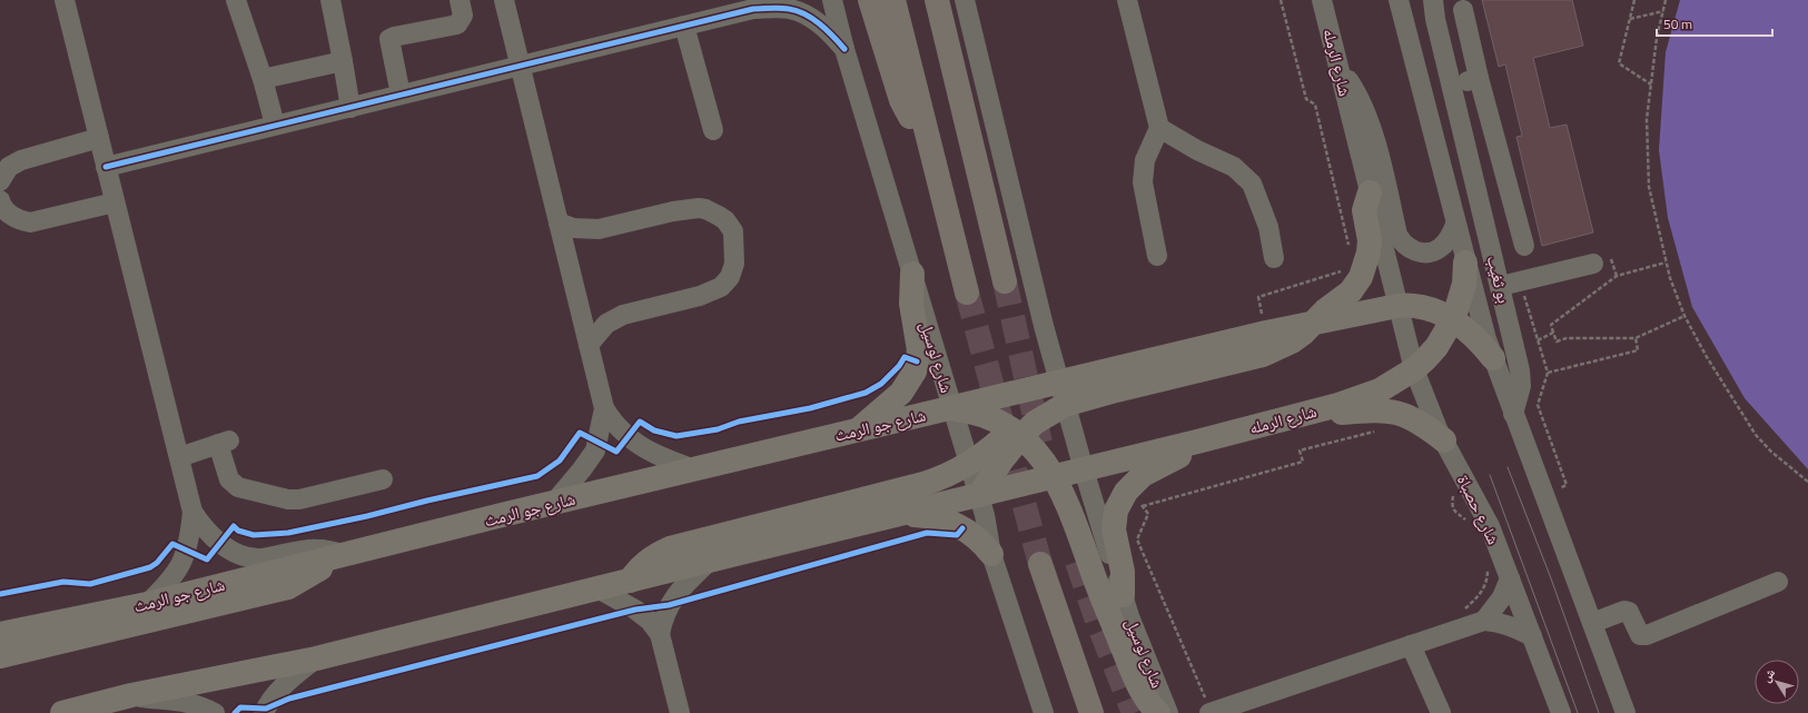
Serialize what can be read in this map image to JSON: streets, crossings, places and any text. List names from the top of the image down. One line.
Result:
{"streets":{"main road":["شارع الرمله","شارع جو الرمث"],"street":["بو ثغيب","شارع لوسيل","شارع حصباة"]},"crossings":[["شارع الرمله","شارع لوسيل"],["شارع الرمله","شارع حصباة"],["شارع لوسيل","شارع جو الرمث"]],"scale_bar":"50 m","north":"top left"}
